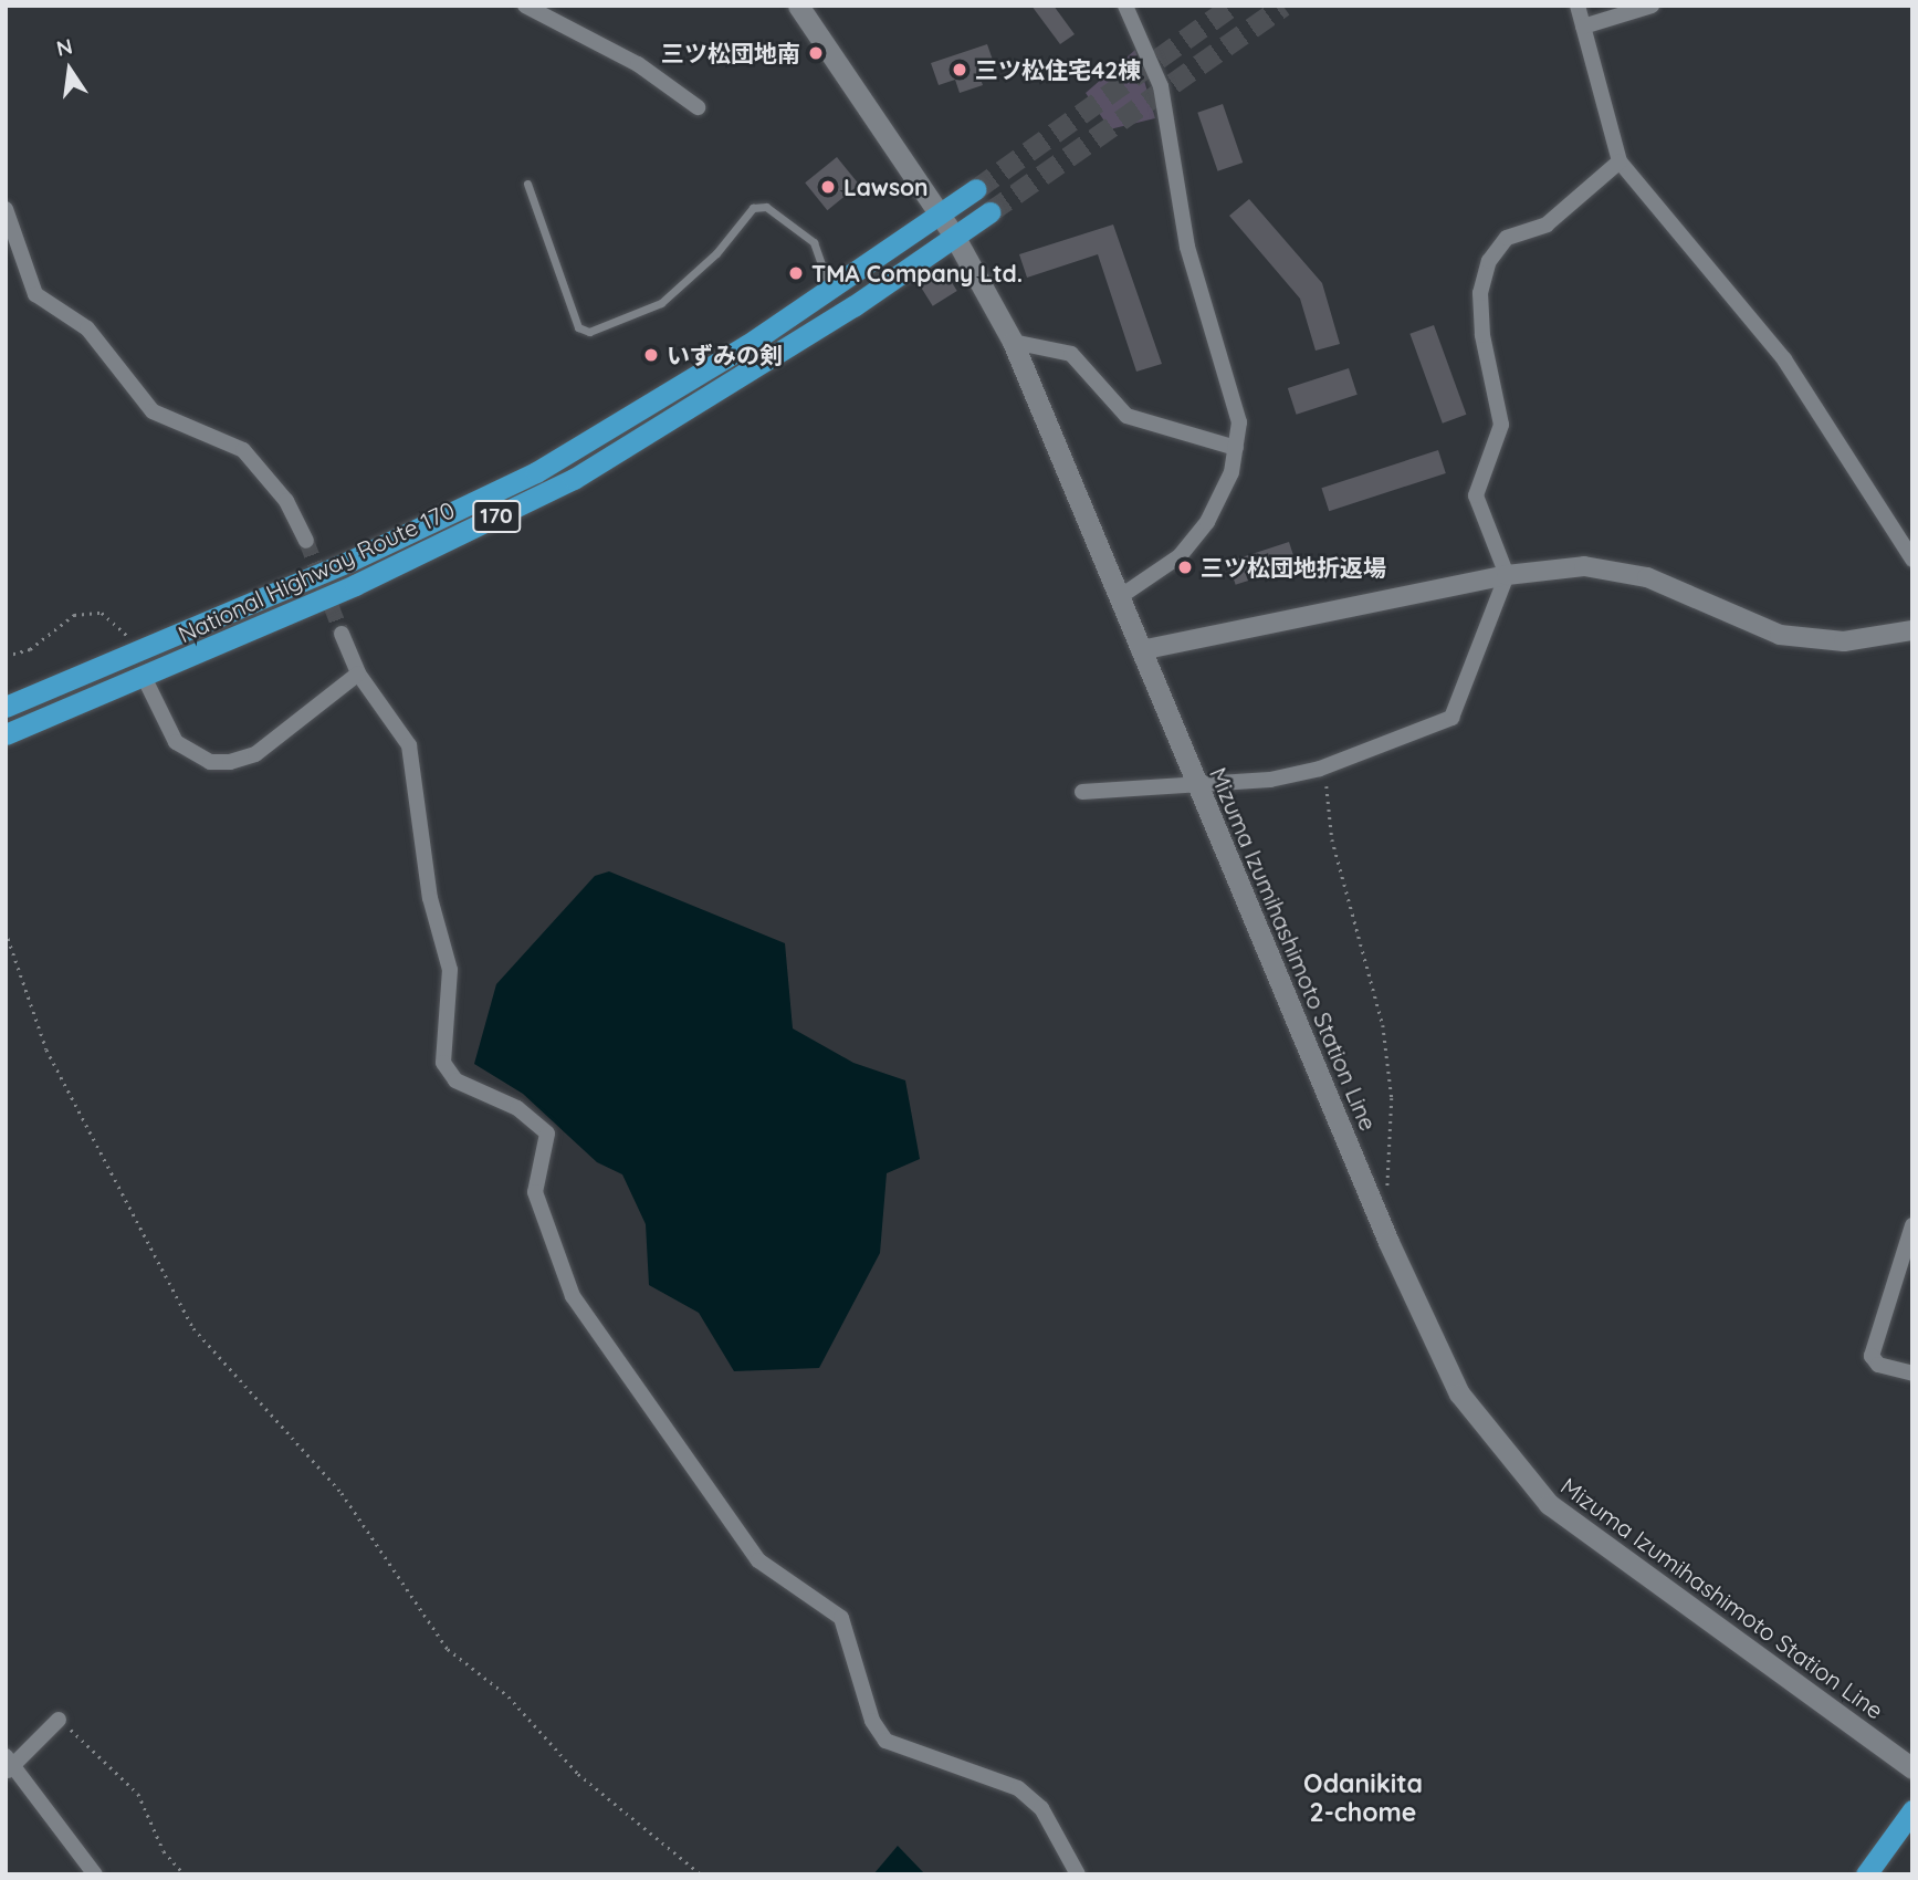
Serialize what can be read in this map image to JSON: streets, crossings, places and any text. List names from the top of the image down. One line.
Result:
{"streets":{"highway":["170","National Highway Route 170"],"main road":["Mizuma Izumihashimoto Station Line"]},"crossings":[["National Highway Route 170","Mizuma Izumihashimoto Station Line"]],"districts":["Odanikita 2-chome"],"places":["三ツ松団地南","三ツ松住宅42棟","Lawson","TMA Company Ltd.","いずみの剣","三ツ松団地折返場"],"north":"top"}
